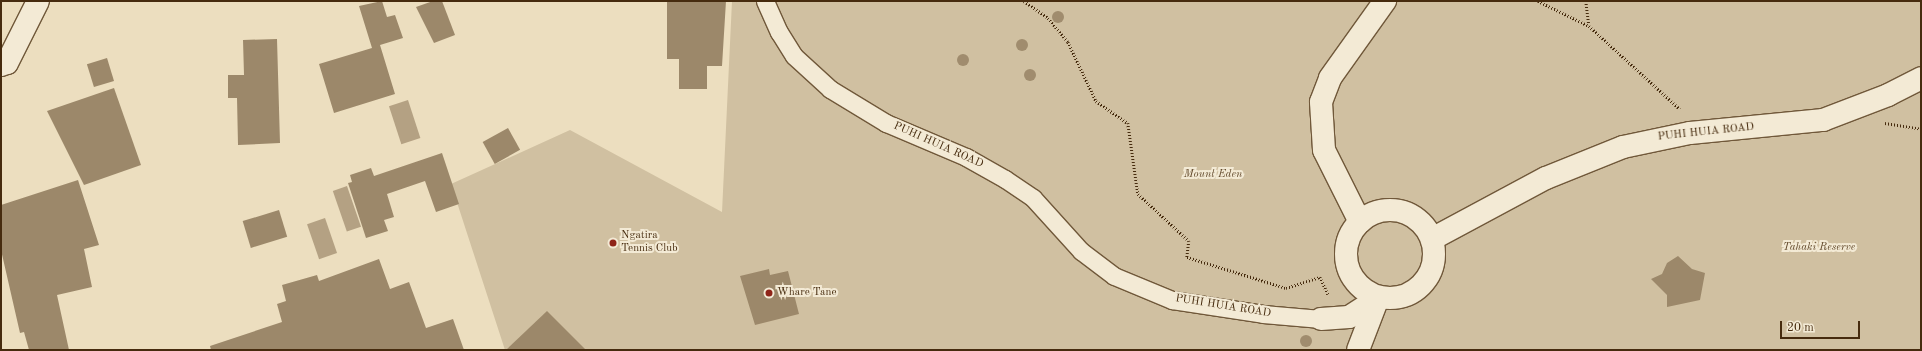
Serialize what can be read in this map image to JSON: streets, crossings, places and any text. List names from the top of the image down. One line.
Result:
{"streets":{"street":["PUHI HUIA ROAD"]},"parks":["Mount Eden","Tahaki Reserve"],"places":["Ngatira Tennis Club","Whare Tane"],"scale_bar":"20 m"}
